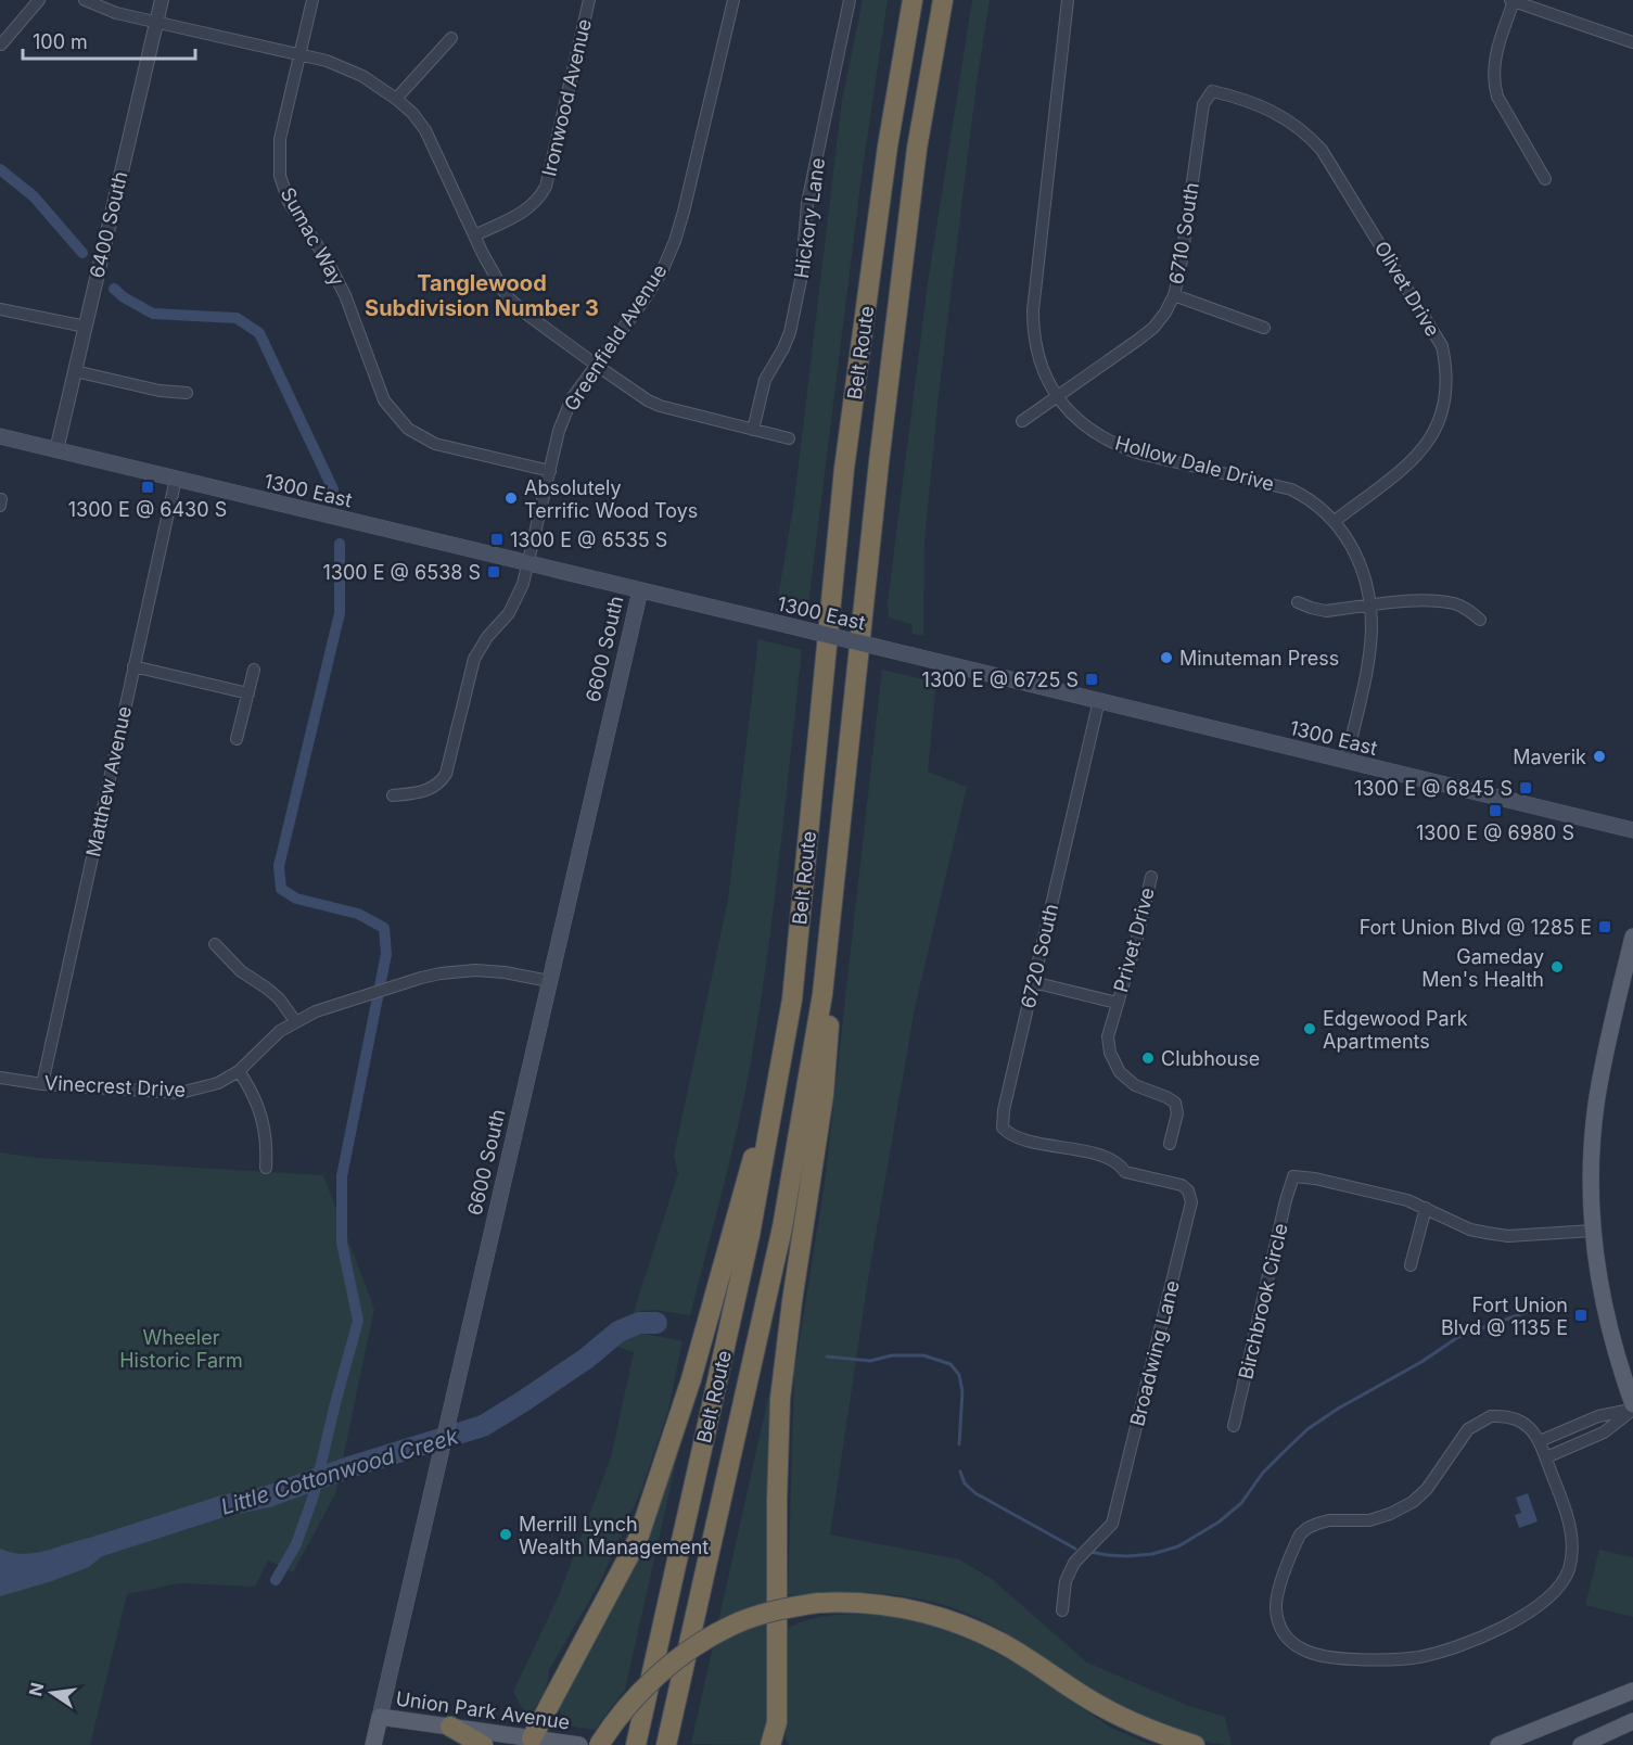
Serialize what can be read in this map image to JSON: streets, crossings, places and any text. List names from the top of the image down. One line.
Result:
{"streets":{"highway":["Belt Route"],"main road":["1300 East","6600 South","Union Park Avenue"],"street":["Ironwood Avenue","Hickory Lane","6400 South","6710 South","Sumac Way","Olivet Drive","Greenfield Avenue","Hollow Dale Drive","Matthew Avenue","Privet Drive","6720 South","Vinecrest Drive","Birchbrook Circle","Broadwing Lane"]},"crossings":[["6400 South","1300 East"],["6710 South","Olivet Drive"],["6710 South","Hollow Dale Drive"],["Sumac Way","Greenfield Avenue"],["Olivet Drive","Hollow Dale Drive"],["Greenfield Avenue","1300 East"],["Hollow Dale Drive","1300 East"],["1300 East","6600 South"],["1300 East","Matthew Avenue"],["1300 East","6720 South"],["6600 South","Vinecrest Drive"],["6600 South","Union Park Avenue"],["Matthew Avenue","Vinecrest Drive"],["Privet Drive","6720 South"],["6720 South","Broadwing Lane"]],"districts":["Tanglewood Subdivision Number 3"],"water":["Little Cottonwood Creek"],"parks":["Wheeler Historic Farm"],"places":{"transit":["1300 E @ 6430 S","1300 E @ 6535 S","1300 E @ 6538 S","1300 E @ 6725 S","1300 E @ 6845 S","1300 E @ 6980 S","Fort Union Blvd @ 1285 E","Fort Union Blvd @ 1135 E"],"other":["Absolutely Terrific Wood Toys","Minuteman Press","Maverik","Gameday Men's Health","Edgewood Park Apartments","Clubhouse","Merrill Lynch Wealth Management"]},"scale_bar":"100 m","north":"left"}
